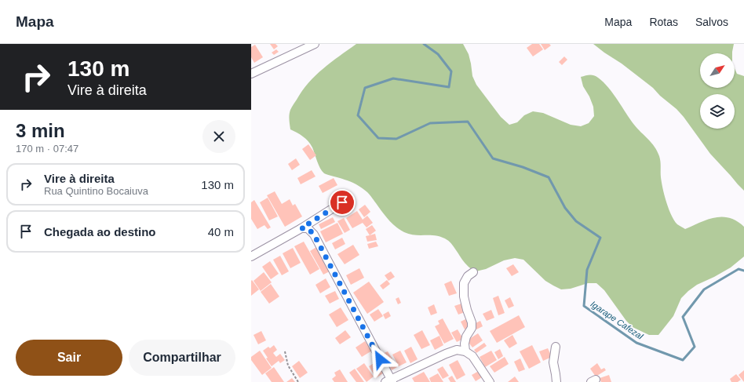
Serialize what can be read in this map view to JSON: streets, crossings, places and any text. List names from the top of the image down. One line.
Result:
{"water":["Igarape Cafezal"],"north":"top right","page":{"header":"Mapa","nav":["Mapa","Rotas","Salvos"],"turn":["130 m","Vire à direita"],"heading":["3 min","170 m · 07:47"],"list":[{"name":"Vire à direita","note":"Rua Quintino Bocaiuva","value":"130 m"},{"name":"Chegada ao destino","value":"40 m"}],"buttons":["Sair","Compartilhar"]}}
